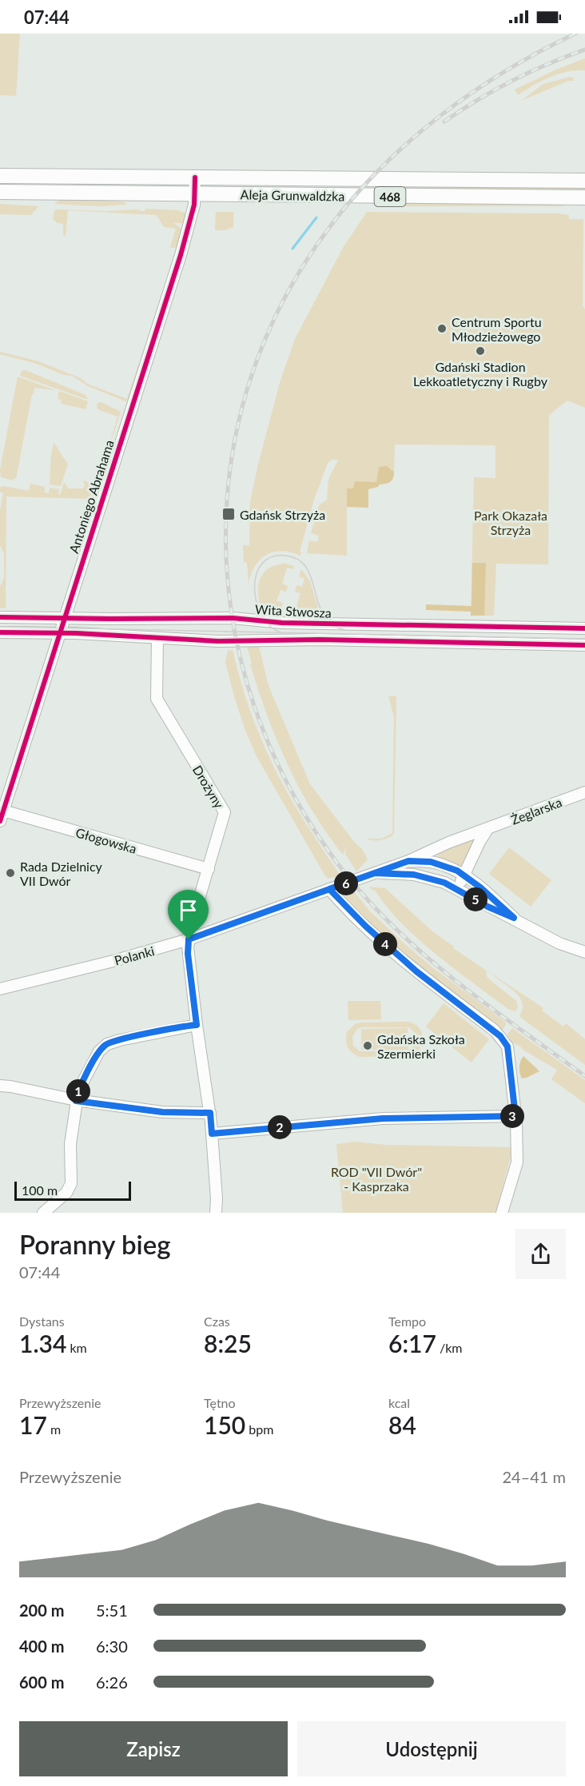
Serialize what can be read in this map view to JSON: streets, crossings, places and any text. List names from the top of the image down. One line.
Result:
{"streets":{"main road":["Aleja Grunwaldzka","468"],"street":["Antoniego Abrahama","Wita Stwosza","Drożyny","Żeglarska","Głogowska","Polanki"]},"crossings":[["Aleja Grunwaldzka","Antoniego Abrahama"],["Antoniego Abrahama","Wita Stwosza"],["Antoniego Abrahama","Głogowska"],["Wita Stwosza","Drożyny"],["Drożyny","Głogowska"],["Drożyny","Polanki"],["Żeglarska","Polanki"]],"parks":["Park Okazała Strzyża","ROD \"VII Dwór\" - Kasprzaka"],"places":{"other":["Centrum Sportu Młodzieżowego","Gdański Stadion Lekkoatletyczny i Rugby","Rada Dzielnicy VII Dwór","Gdańska Szkoła Szermierki"],"transit":["Gdańsk Strzyża"]},"scale_bar":"100 m","page":{"status":"07:44","pins":["6","5","4","1","3","2"],"scale":"100 m","heading":["Poranny bieg","07:44"],"stats":[["Dystans","1.34 km"],["Czas","8:25"],["Tempo","6:17 /km"],["Przewyższenie","17 m"],["Tętno","150 bpm"],["kcal","84"]],"chart":["Przewyższenie","24–41 m"],"list":[{"name":"200 m","note":"5:51"},{"name":"400 m","note":"6:30"},{"name":"600 m","note":"6:26"}],"buttons":["Zapisz","Udostępnij"]}}
